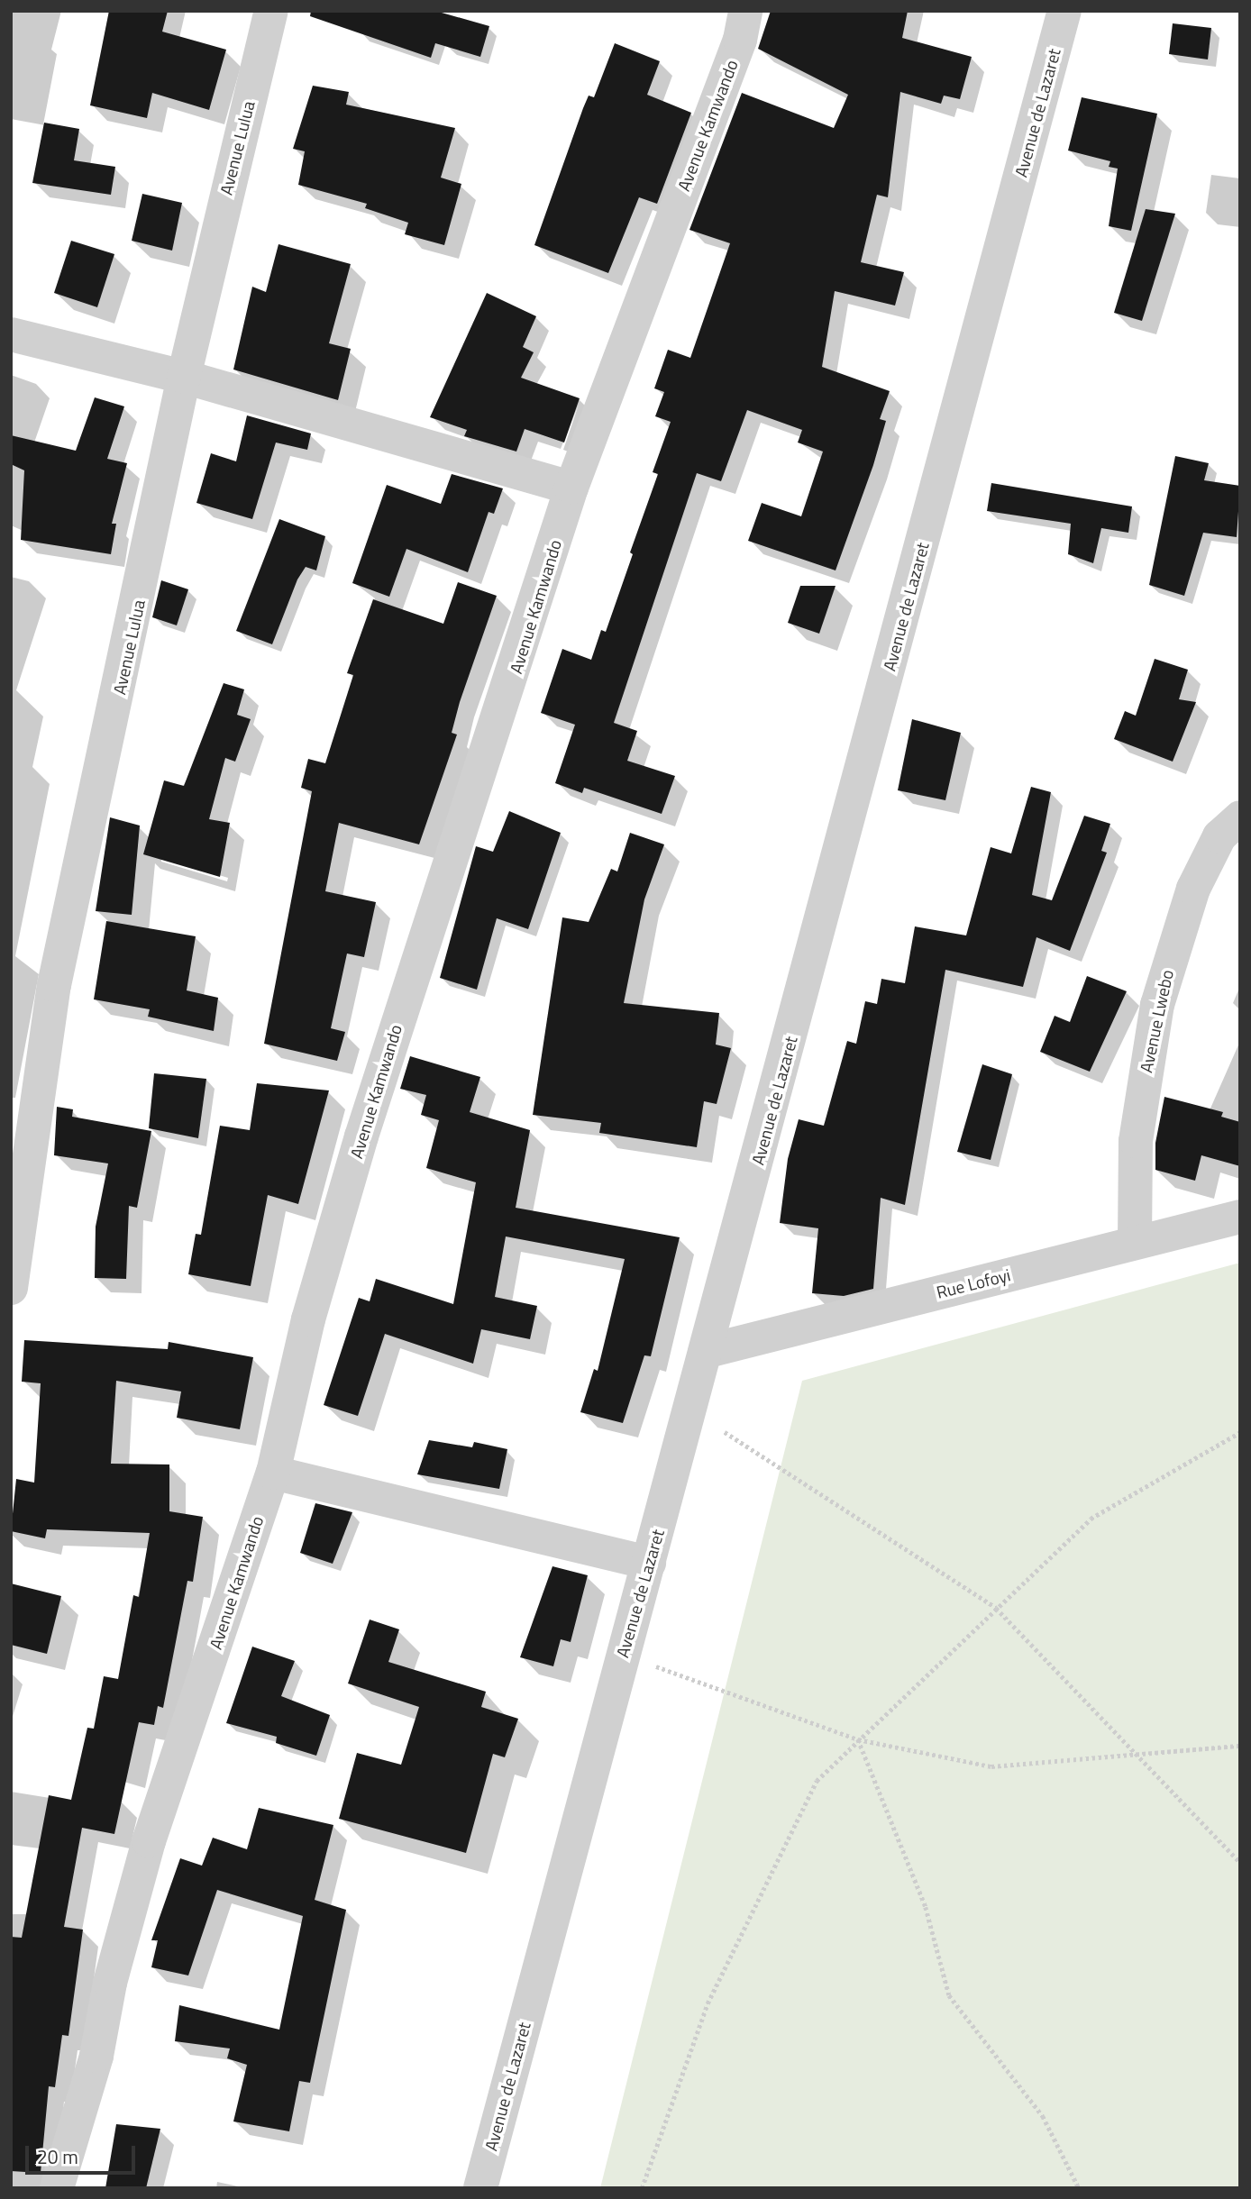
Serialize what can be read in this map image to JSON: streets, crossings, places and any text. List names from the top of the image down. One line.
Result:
{"streets":{"street":["Avenue de Lazaret","Avenue Kamwando","Avenue Lulua","Avenue Lwebo","Rue Lofoyi"]},"crossings":[["Avenue de Lazaret","Rue Lofoyi"],["Avenue Lwebo","Rue Lofoyi"]],"scale_bar":"20 m"}
